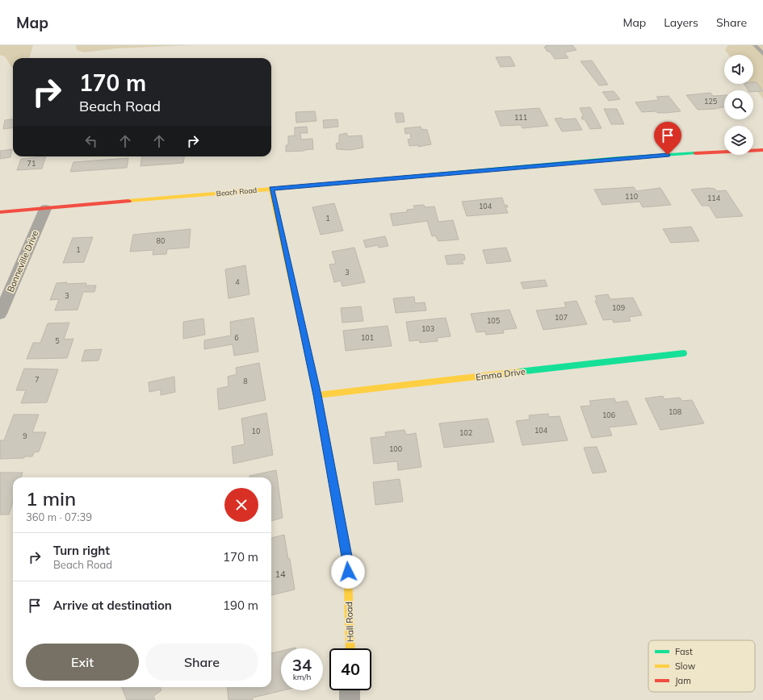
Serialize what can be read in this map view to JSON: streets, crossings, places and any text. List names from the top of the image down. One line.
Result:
{"streets":{"street":["Beach Road","Bonneville Drive","Emma Drive","Hall Road"]},"crossings":[["Beach Road","Bonneville Drive"],["Beach Road","Hall Road"],["Emma Drive","Hall Road"]],"house_numbers":["125","111","71","110","114","104","1","80","1","3","4","3","109","107","105","103","6","101","5","7","8","108","106","104","10","102","9","100","14"],"legend":["Fast","Slow","Jam"],"page":{"header":"Map","nav":["Map","Layers","Share"],"turn":["170 m","Beach Road"],"heading":["1 min","360 m · 07:39"],"list":[{"name":"Turn right","note":"Beach Road","value":"170 m"},{"name":"Arrive at destination","value":"190 m"}],"buttons":["Exit","Share"],"speed":"34 km/h","limit":"40"}}
